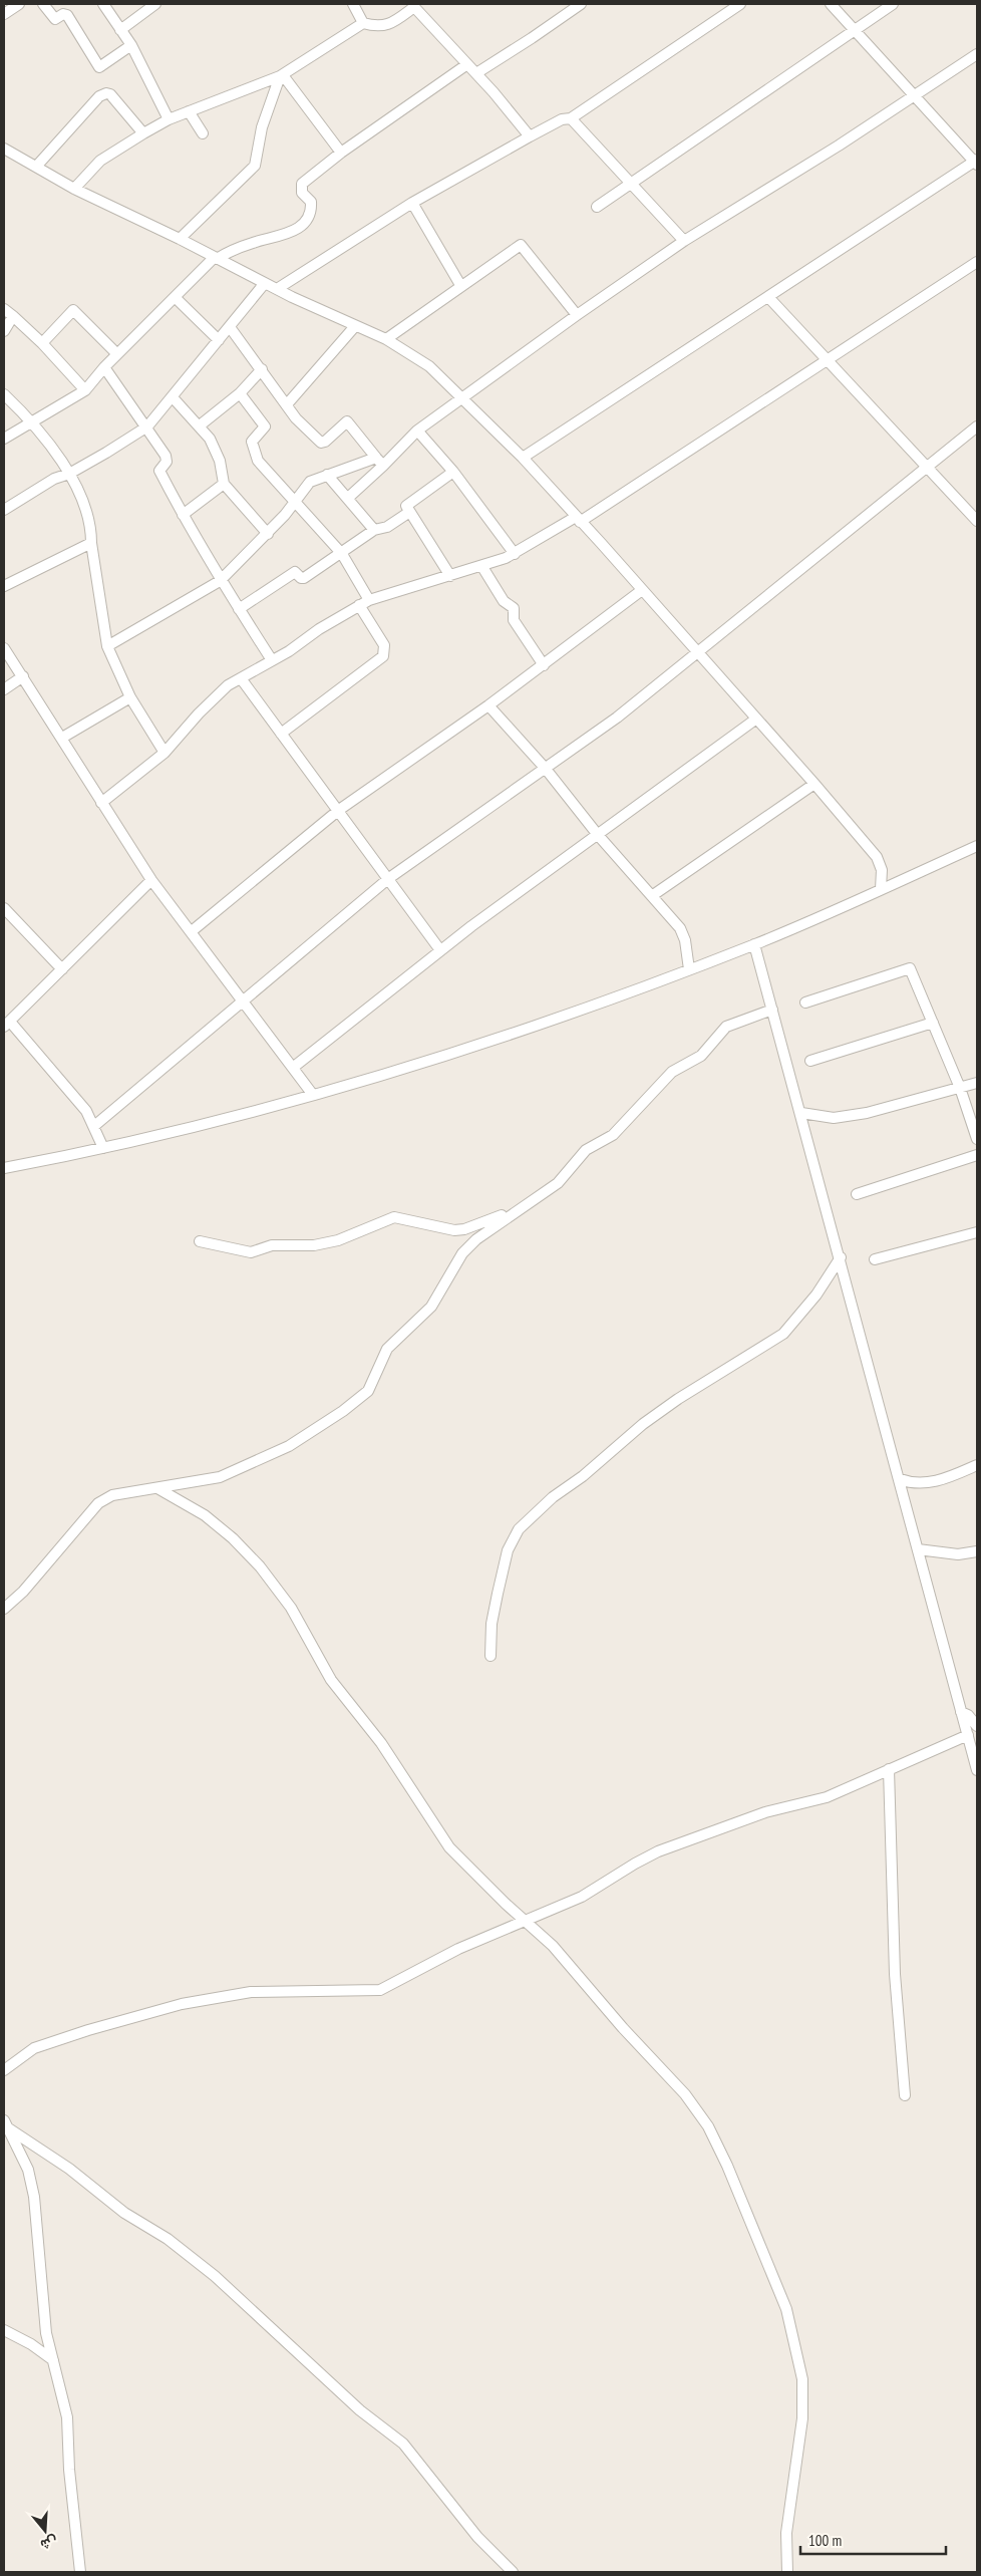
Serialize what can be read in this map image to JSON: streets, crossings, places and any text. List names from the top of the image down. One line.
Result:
{"scale_bar":"100 m","north":"bottom"}
